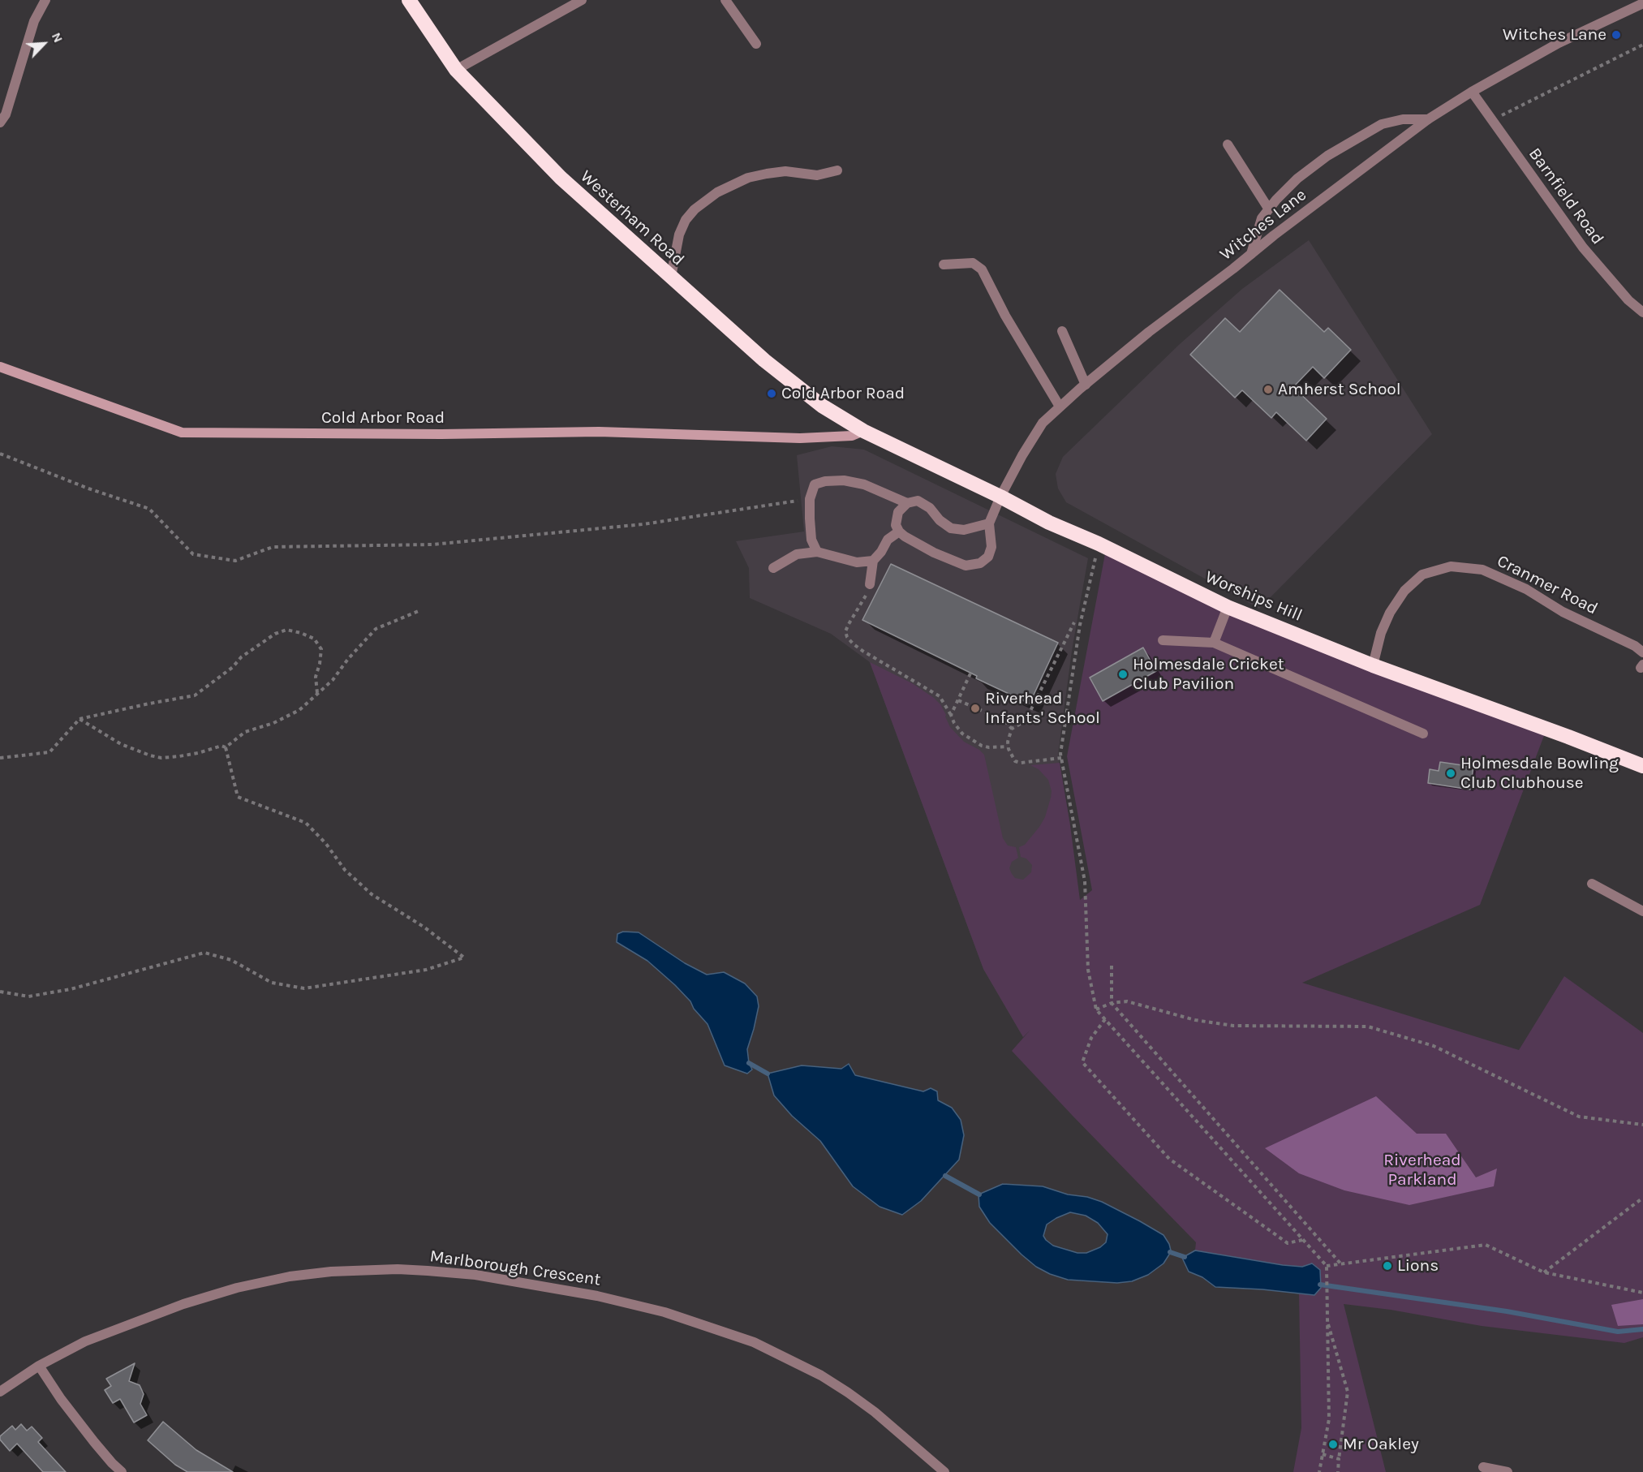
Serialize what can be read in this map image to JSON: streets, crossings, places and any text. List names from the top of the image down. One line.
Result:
{"streets":{"highway":["Westerham Road","Worships Hill"],"main road":["Cold Arbor Road"],"street":["Barnfield Road","Witches Lane","Cranmer Road","Marlborough Crescent"]},"crossings":[["Barnfield Road","Witches Lane"],["Westerham Road","Cold Arbor Road"],["Westerham Road","Worships Hill"],["Witches Lane","Worships Hill"],["Cold Arbor Road","Worships Hill"],["Cranmer Road","Worships Hill"]],"parks":["Riverhead Parkland"],"places":["Witches Lane","Amherst School","Cold Arbor Road","Holmesdale Cricket Club Pavilion","Riverhead Infants' School","Holmesdale Bowling Club Clubhouse","Lions","Mr Oakley"],"north":"top right"}
